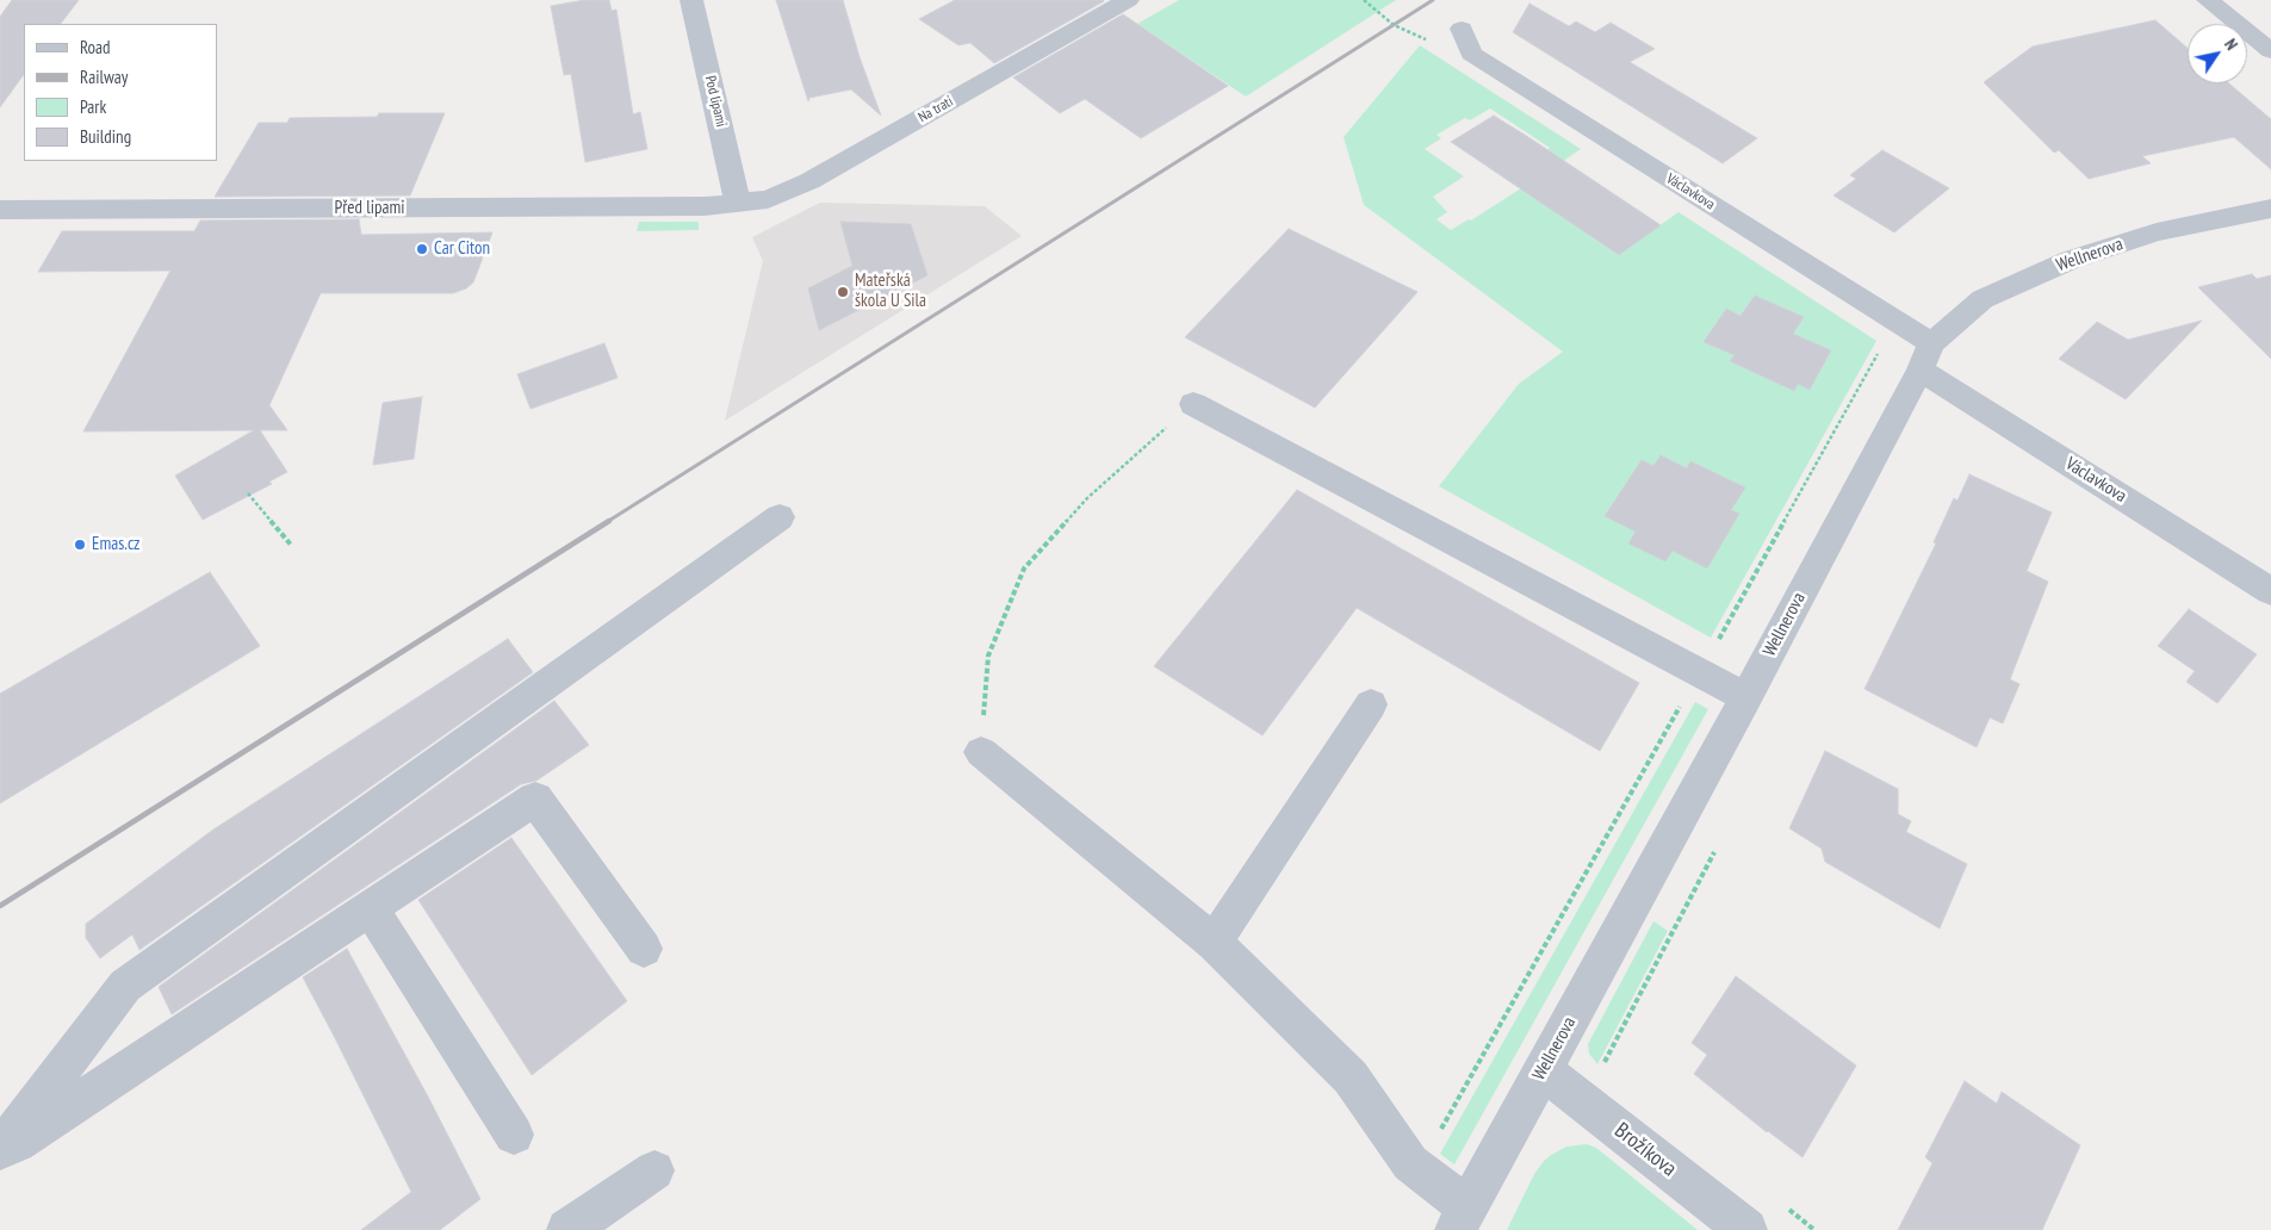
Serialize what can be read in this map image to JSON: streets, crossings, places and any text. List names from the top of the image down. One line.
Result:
{"streets":{"street":["Pod lipami","Na trati","Václavkova","Před lipami","Wellnerova","Brožíkova"]},"crossings":[["Pod lipami","Na trati"],["Pod lipami","Před lipami"],["Na trati","Před lipami"],["Václavkova","Wellnerova"],["Wellnerova","Brožíkova"]],"places":["Car Citon","Mateřská škola U Sila","Emas.cz"],"legend":["Road","Railway","Park","Building"],"north":"top right"}
